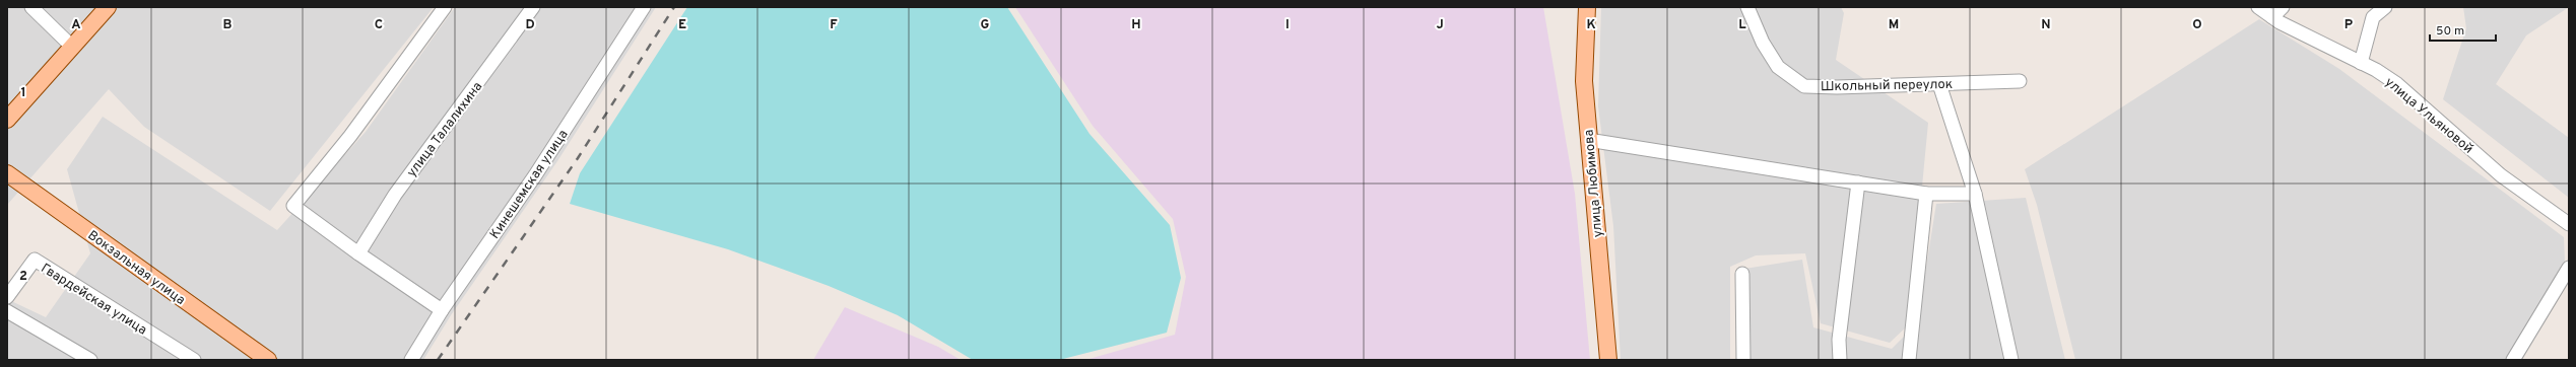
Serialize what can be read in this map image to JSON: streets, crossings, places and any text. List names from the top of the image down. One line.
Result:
{"streets":{"main road":["улица Любимова","Вокзальная улица"],"street":["Школьный переулок","улица Ульяновой","улица Талалихина","Кинешемская улица","Гвардейская улица"]},"scale_bar":"50 m","grid":{"columns":["A","B","C","D","E","F","G","H","I","J","K","L","M","N","O","P"],"rows":["1","2"]}}
